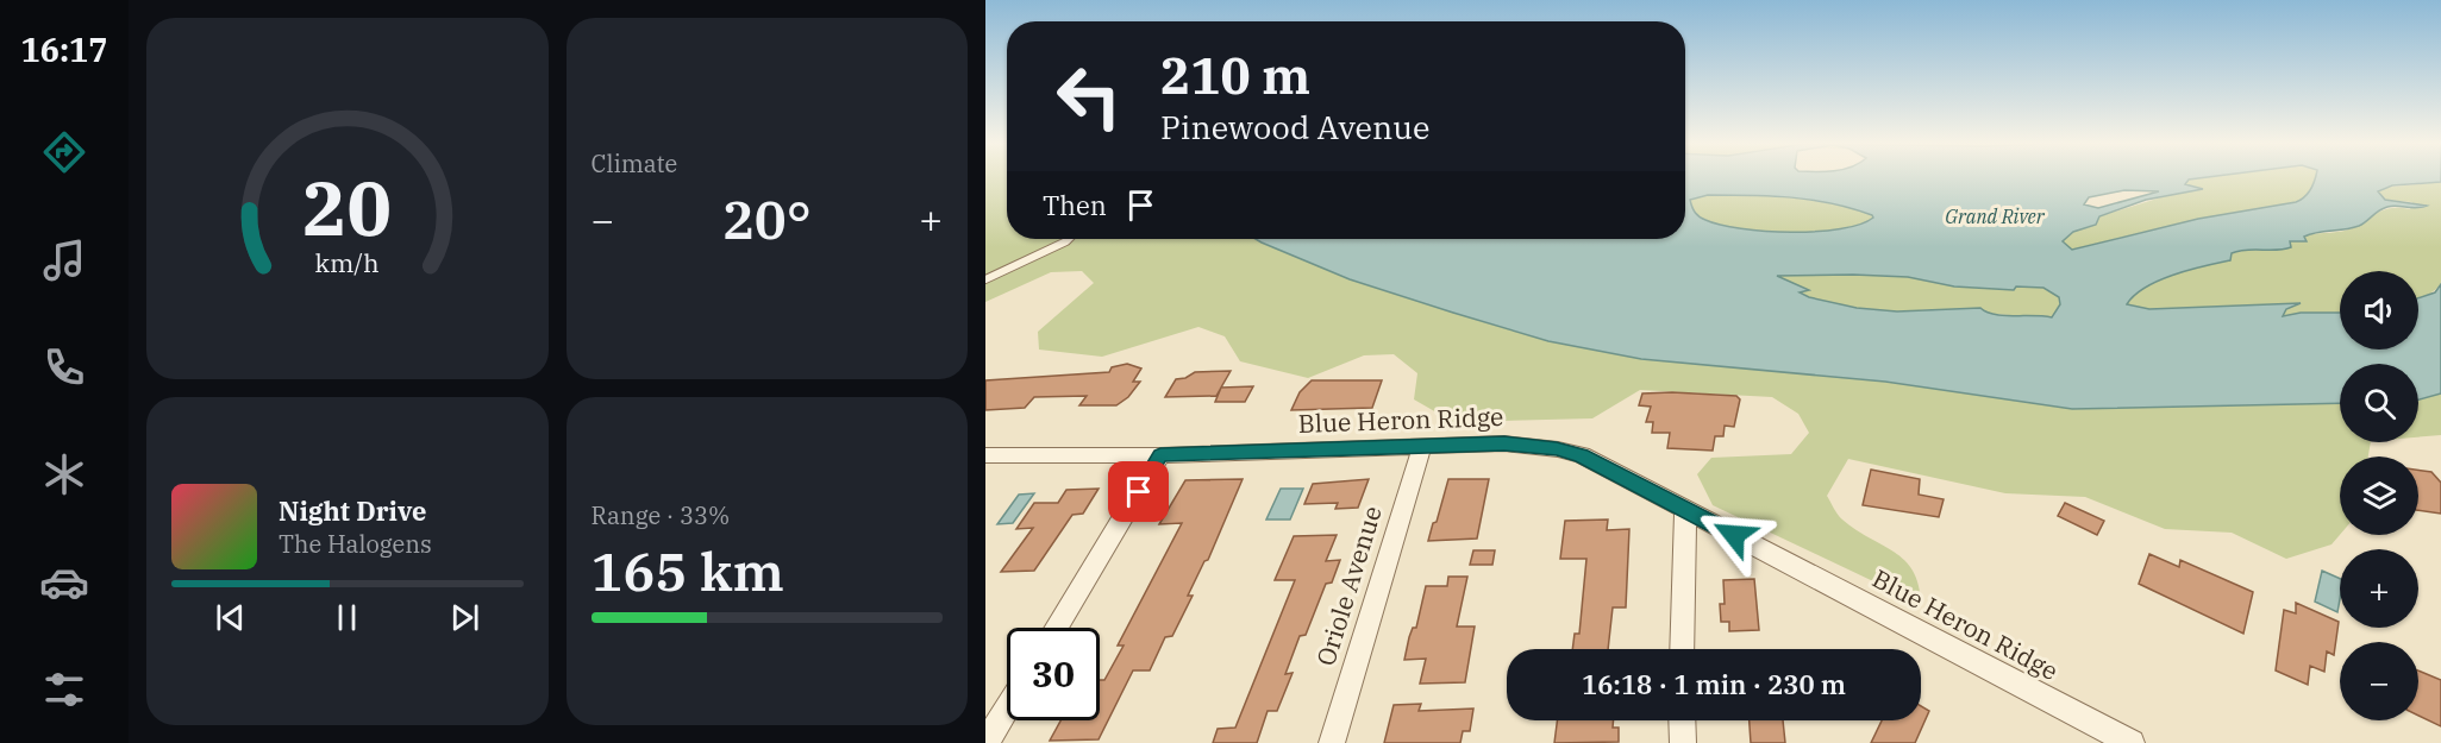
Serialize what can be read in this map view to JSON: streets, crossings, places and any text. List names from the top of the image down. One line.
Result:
{"streets":{"street":["Blue Heron Ridge","Oriole Avenue"]},"crossings":[["Blue Heron Ridge","Oriole Avenue"]],"water":["Grand River"],"page":{"tabs":"16:17","tile":["Climate",["Range · 33%","165 km"]],"turn":["210 m","Pinewood Avenue"],"then":"Then","heat":["−","20°","+"],"map_buttons":["+","−"],"song":["Night Drive","The Halogens"],"limit":"30","trip":"16:18 · 1 min · 230 m","gauge":["20","km/h"]}}
